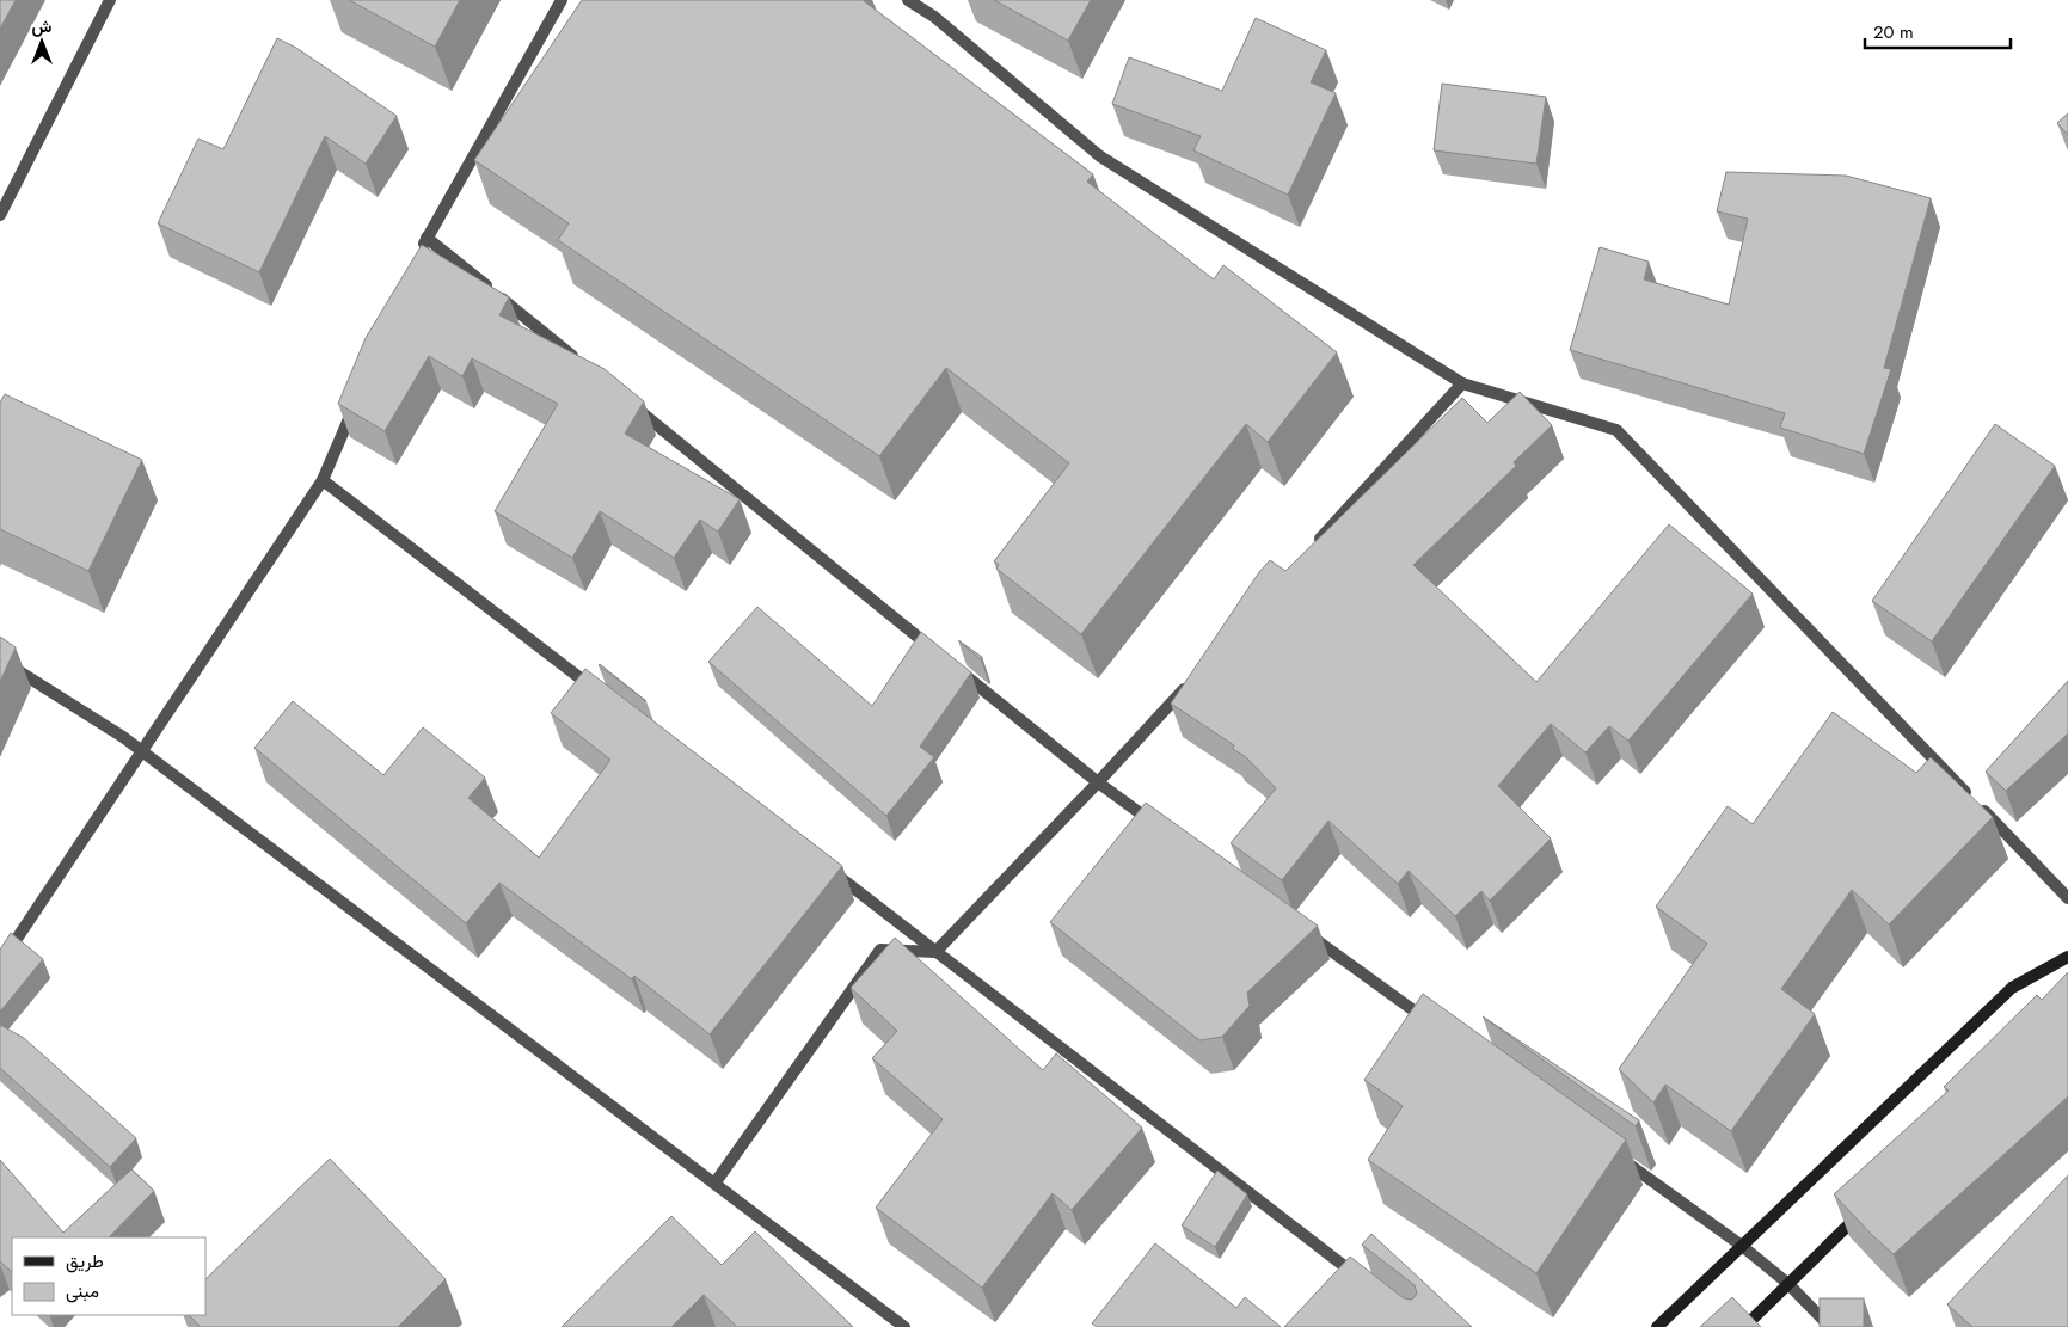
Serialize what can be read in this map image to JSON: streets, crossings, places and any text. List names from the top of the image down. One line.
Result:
{"legend":["طريق","مبنى"],"scale_bar":"20 m","north":"top"}
